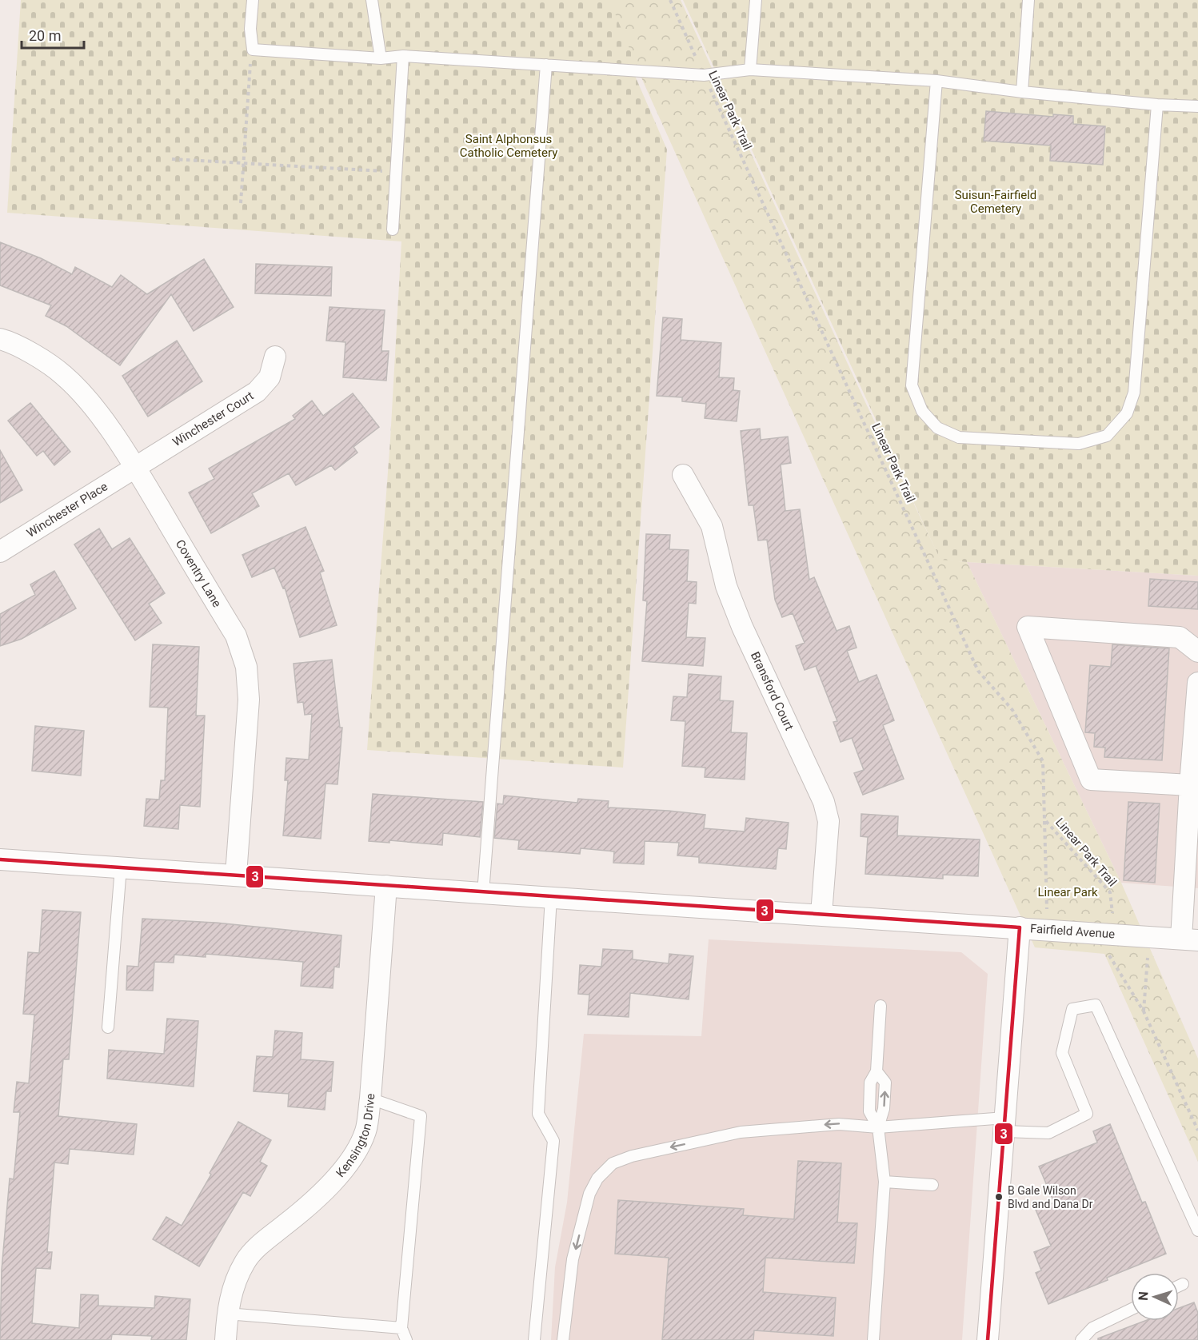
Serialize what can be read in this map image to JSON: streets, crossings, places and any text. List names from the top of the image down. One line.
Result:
{"streets":{"street":["Winchester Court","Winchester Place","Coventry Lane","Bransford Court","Fairfield Avenue","Kensington Drive"],"path":["Linear Park Trail"]},"crossings":[["Winchester Court","Winchester Place"],["Winchester Court","Coventry Lane"],["Winchester Place","Coventry Lane"],["Coventry Lane","Fairfield Avenue"],["Bransford Court","Fairfield Avenue"],["Fairfield Avenue","Kensington Drive"]],"parks":["Saint Alphonsus Catholic Cemetery","Suisun-Fairfield Cemetery","Linear Park"],"places":["B Gale Wilson Blvd and Dana Dr"],"lines":["transit line 3"],"scale_bar":"20 m","north":"left"}
